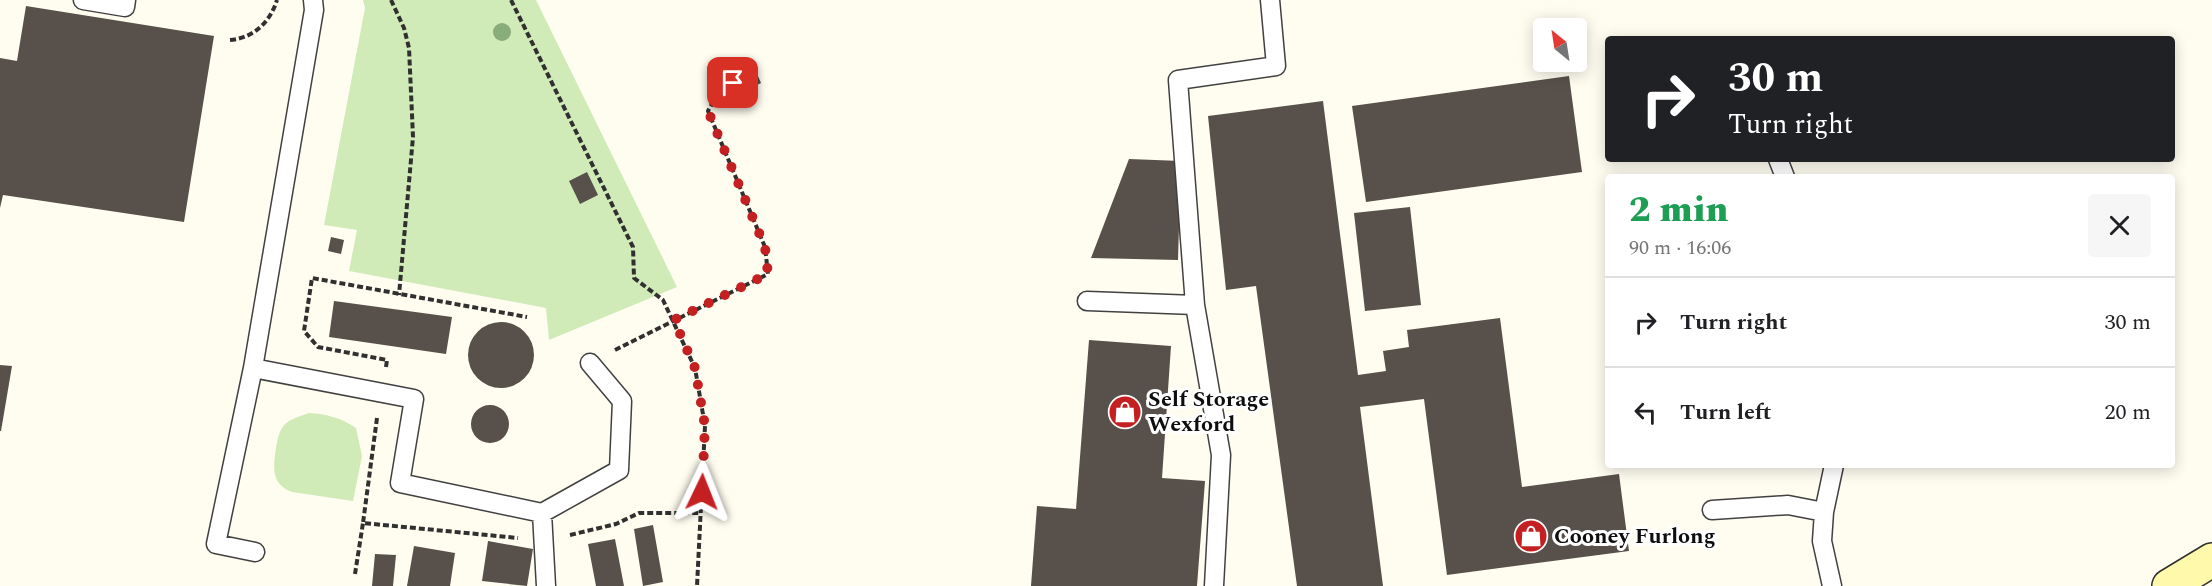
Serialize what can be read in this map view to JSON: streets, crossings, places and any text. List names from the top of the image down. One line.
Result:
{"places":{"shop":["Self Storage Wexford","Cooney Furlong"]},"north":"top left","page":{"turn":["30 m","Turn right"],"heading":["2 min","90 m · 16:06"],"list":[{"name":"Turn right","value":"30 m"},{"name":"Turn left","value":"20 m"}]}}
